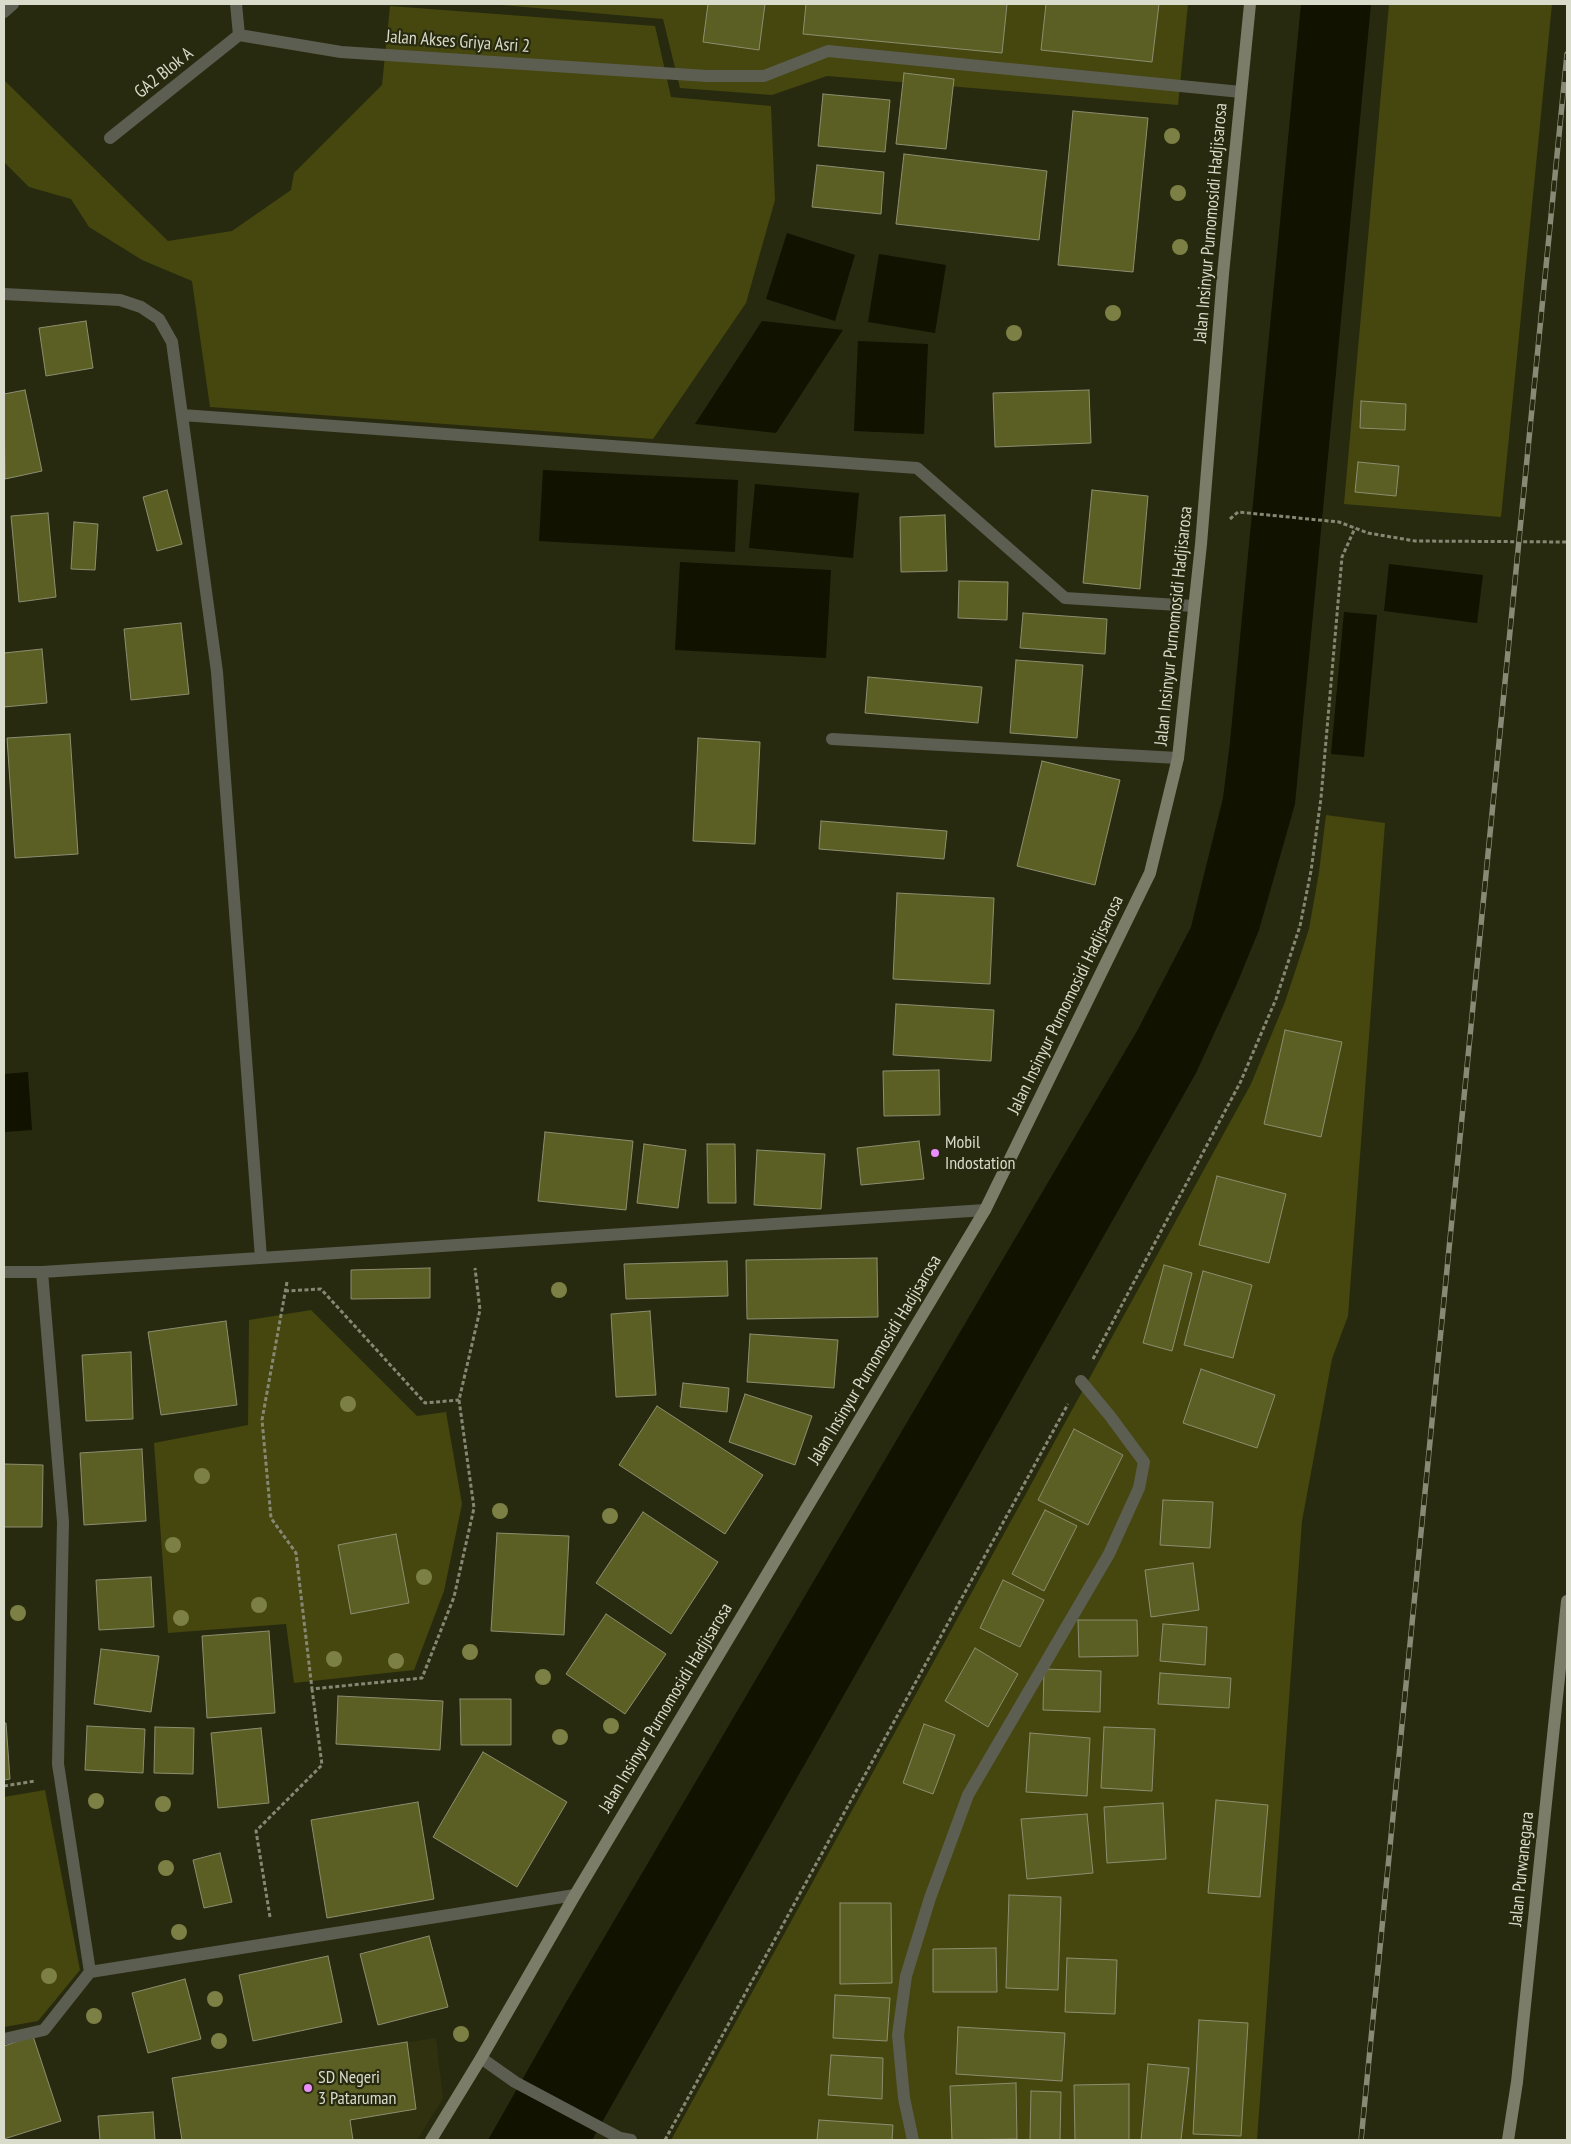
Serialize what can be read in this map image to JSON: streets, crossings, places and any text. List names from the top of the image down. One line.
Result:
{"streets":{"street":["Jalan Akses Griya Asri 2","GA2 Blok A","Jalan Insinyur Purnomosidi Hadjisarosa","Jalan Purwanegara"]},"crossings":[["Jalan Akses Griya Asri 2","GA2 Blok A"],["Jalan Akses Griya Asri 2","Jalan Insinyur Purnomosidi Hadjisarosa"]],"places":["Mobil Indostation","SD Negeri 3 Pataruman"]}
